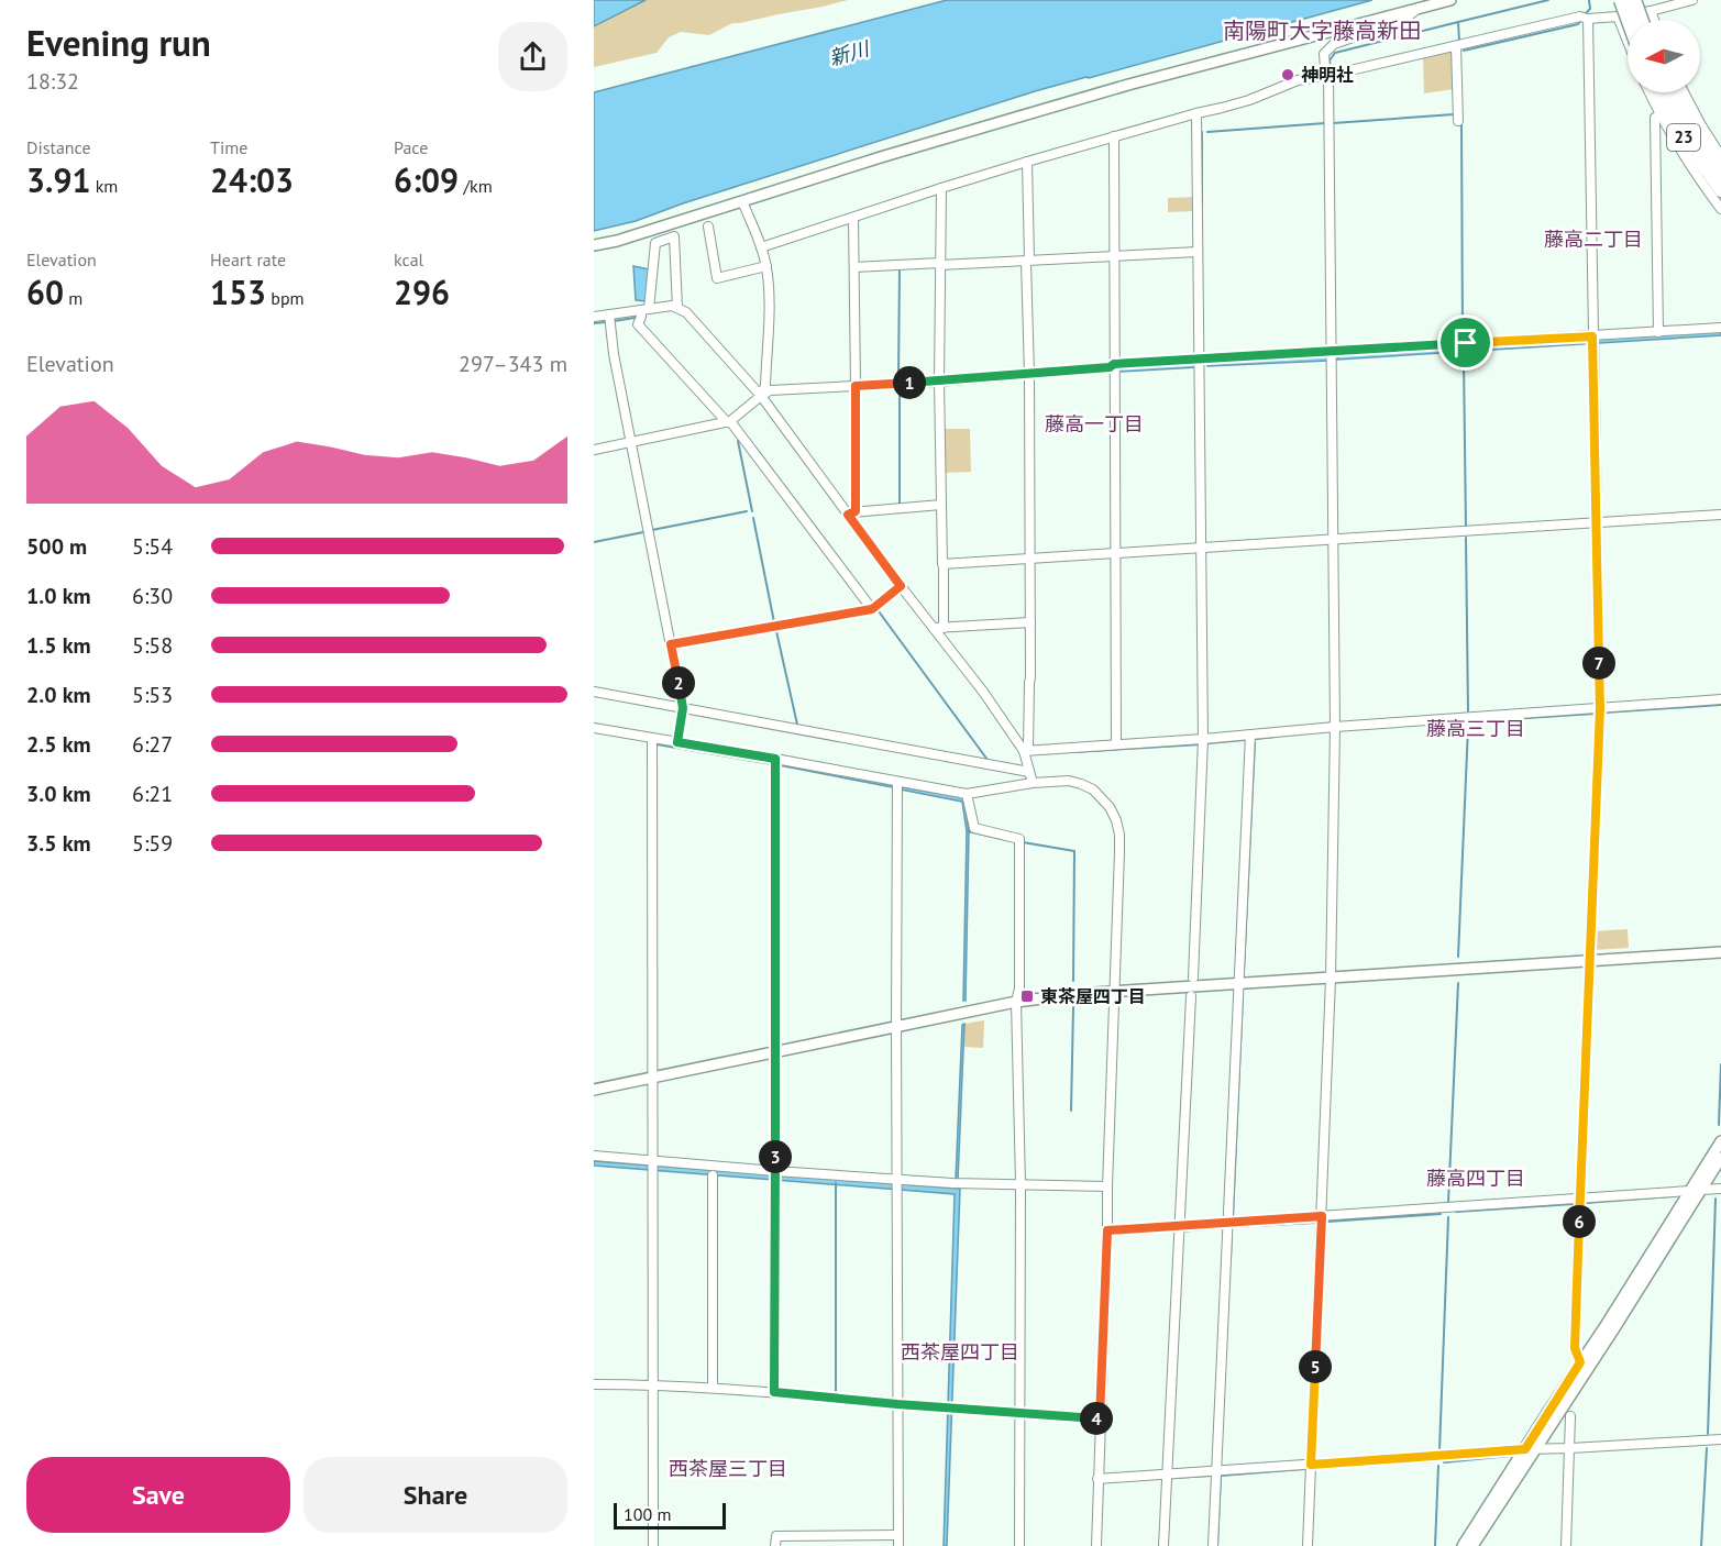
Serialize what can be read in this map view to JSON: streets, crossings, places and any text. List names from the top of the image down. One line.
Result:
{"streets":{"highway":["23"]},"districts":["南陽町大字藤高新田","藤高二丁目","藤高一丁目","藤高三丁目","藤高四丁目","西茶屋四丁目","西茶屋三丁目"],"water":["新川"],"places":{"other":["神明社"],"transit":["東茶屋四丁目"]},"scale_bar":"100 m","north":"left","page":{"heading":["Evening run","18:32"],"stats":[["Distance","3.91 km"],["Time","24:03"],["Pace","6:09 /km"],["Elevation","60 m"],["Heart rate","153 bpm"],["kcal","296"]],"chart":["Elevation","297–343 m"],"pins":["1","7","2","3","6","5","4"],"list":[{"name":"500 m","note":"5:54"},{"name":"1.0 km","note":"6:30"},{"name":"1.5 km","note":"5:58"},{"name":"2.0 km","note":"5:53"},{"name":"2.5 km","note":"6:27"},{"name":"3.0 km","note":"6:21"},{"name":"3.5 km","note":"5:59"}],"buttons":["Save","Share"],"scale":"100 m"}}
